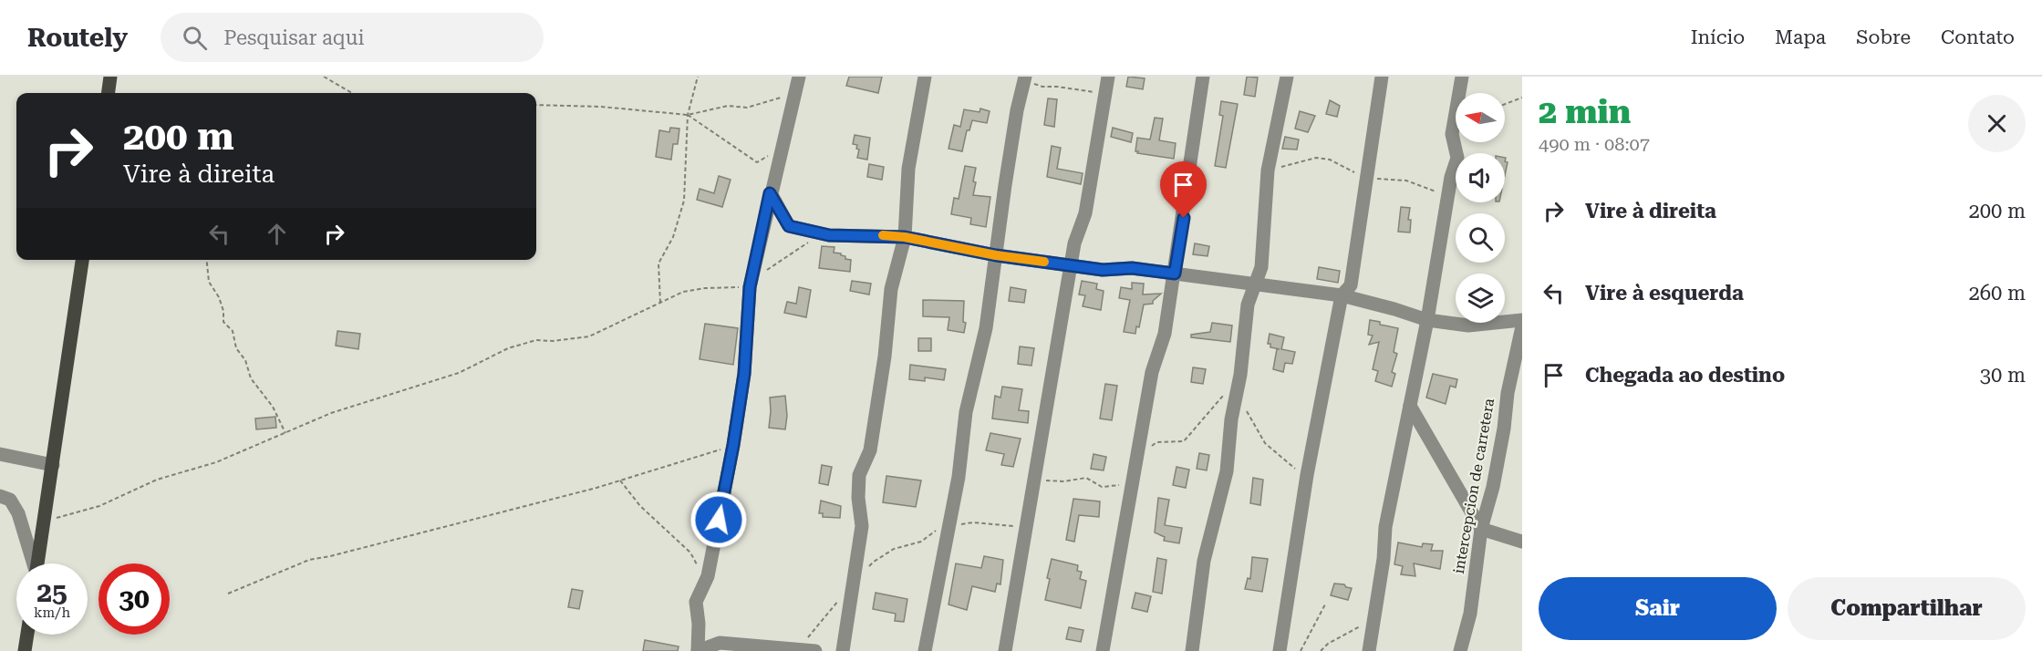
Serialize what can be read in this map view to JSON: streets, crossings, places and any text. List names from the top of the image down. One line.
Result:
{"streets":{"street":["intercepcion de carretera"]},"north":"left","page":{"header":"Routely","search":"Pesquisar aqui","nav":["Início","Mapa","Sobre","Contato"],"heading":["2 min","490 m · 08:07"],"turn":["200 m","Vire à direita"],"list":[{"name":"Vire à direita","value":"200 m"},{"name":"Vire à esquerda","value":"260 m"},{"name":"Chegada ao destino","value":"30 m"}],"speed":"25 km/h","limit":"30","buttons":["Sair","Compartilhar"]}}
